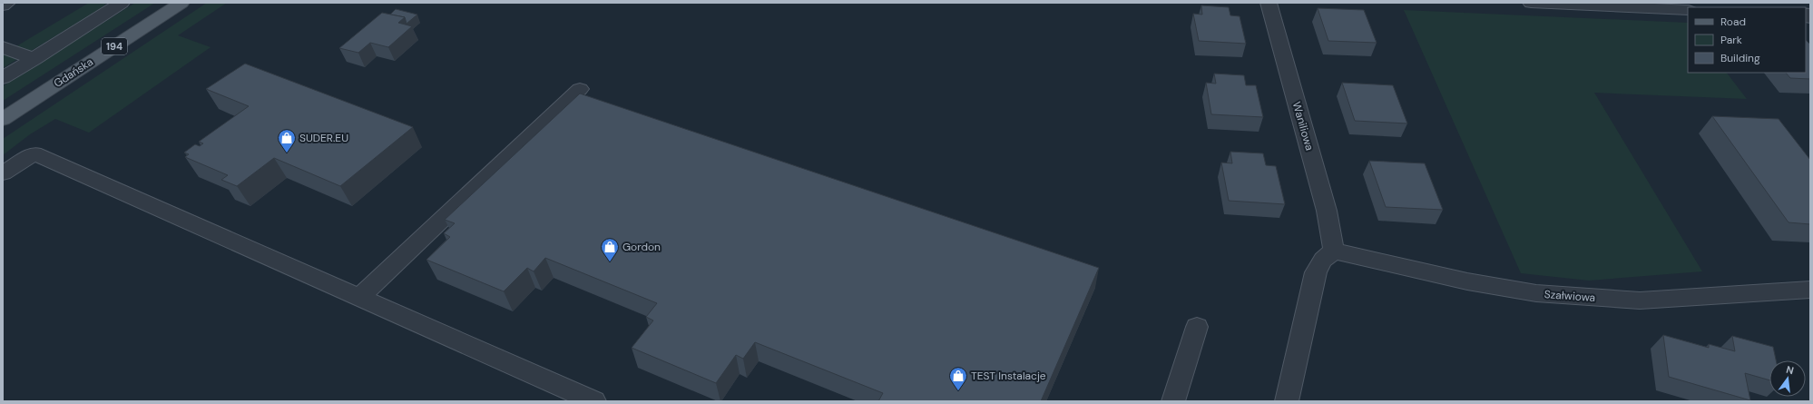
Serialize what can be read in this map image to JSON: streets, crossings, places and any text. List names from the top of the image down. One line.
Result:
{"streets":{"main road":["194","Gdańska"],"street":["Waniliowa","Szałwiowa"]},"crossings":[["Waniliowa","Szałwiowa"]],"places":{"shop":["SUDER.EU","Gordon","TEST Instalacje"]},"legend":["Road","Park","Building"],"north":"top"}
